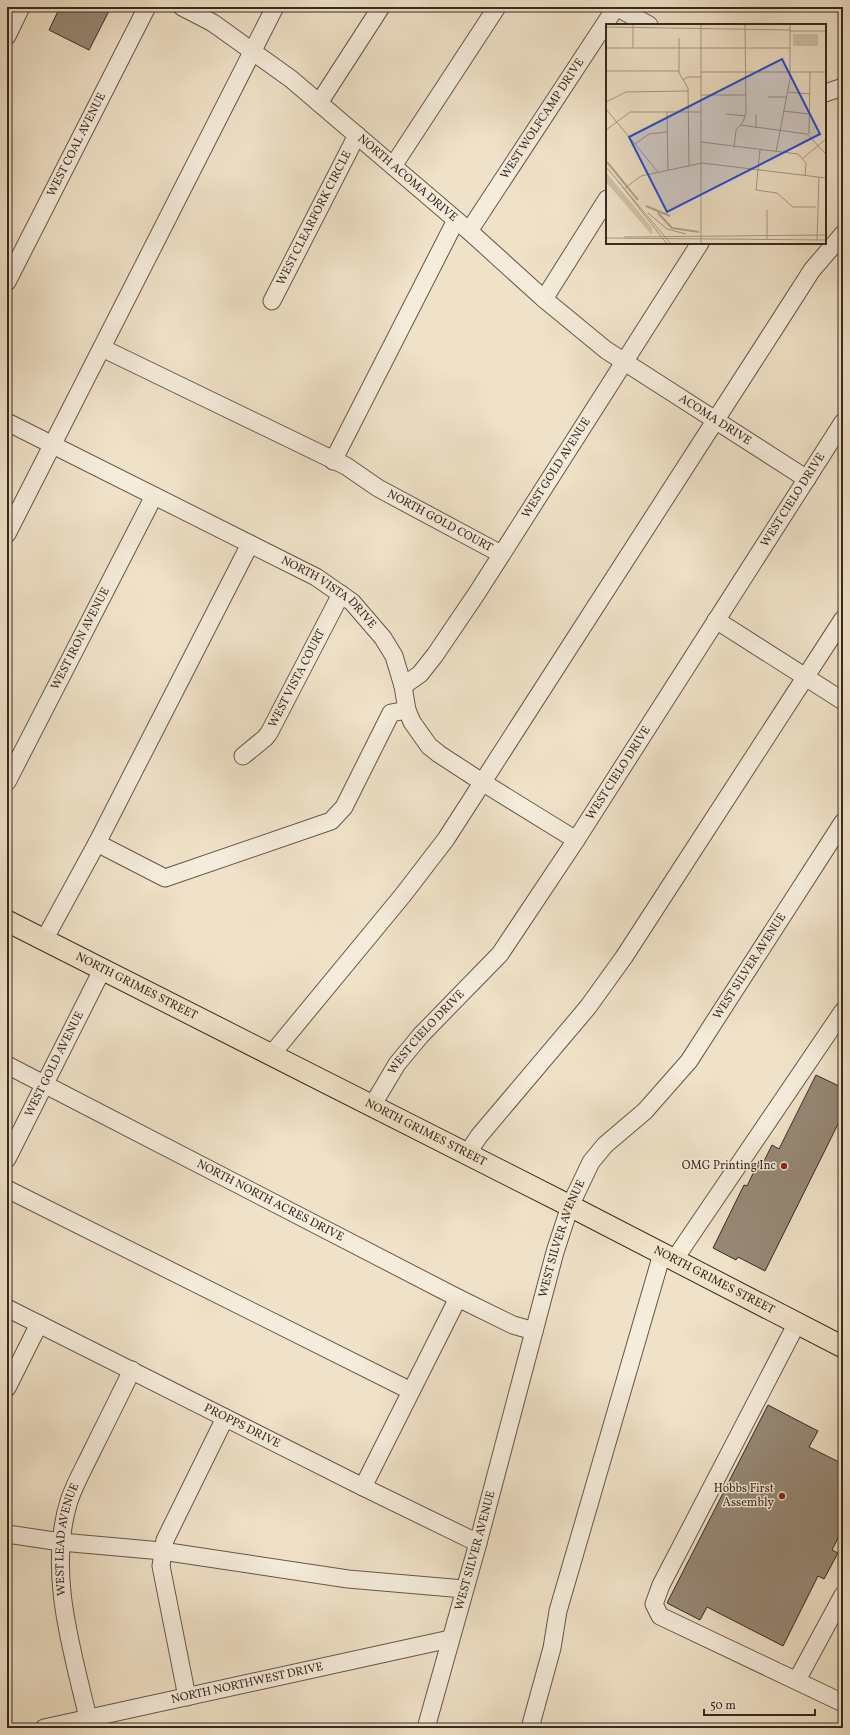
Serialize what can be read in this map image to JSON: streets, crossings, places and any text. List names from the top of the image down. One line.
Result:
{"streets":{"main road":["NORTH GRIMES STREET"],"street":["WEST WOLFCAMP DRIVE","WEST COAL AVENUE","NORTH ACOMA DRIVE","WEST CLEARFORK CIRCLE","ACOMA DRIVE","WEST GOLD AVENUE","WEST CIELO DRIVE","NORTH GOLD COURT","NORTH VISTA DRIVE","WEST IRON AVENUE","WEST VISTA COURT","WEST SILVER AVENUE","NORTH NORTH ACRES DRIVE","PROPPS DRIVE","WEST LEAD AVENUE","NORTH NORTHWEST DRIVE"]},"crossings":[["WEST WOLFCAMP DRIVE","NORTH ACOMA DRIVE"],["WEST WOLFCAMP DRIVE","NORTH GOLD COURT"],["NORTH ACOMA DRIVE","WEST CLEARFORK CIRCLE"],["NORTH ACOMA DRIVE","ACOMA DRIVE"],["NORTH ACOMA DRIVE","WEST GOLD AVENUE"],["ACOMA DRIVE","WEST GOLD AVENUE"],["ACOMA DRIVE","WEST CIELO DRIVE"],["WEST GOLD AVENUE","NORTH GOLD COURT"],["WEST GOLD AVENUE","NORTH VISTA DRIVE"],["WEST GOLD AVENUE","NORTH GRIMES STREET"],["WEST GOLD AVENUE","NORTH NORTH ACRES DRIVE"],["WEST CIELO DRIVE","NORTH VISTA DRIVE"],["WEST CIELO DRIVE","NORTH GRIMES STREET"],["NORTH VISTA DRIVE","WEST IRON AVENUE"],["NORTH VISTA DRIVE","WEST VISTA COURT"],["WEST SILVER AVENUE","NORTH GRIMES STREET"],["WEST SILVER AVENUE","NORTH NORTH ACRES DRIVE"],["WEST SILVER AVENUE","PROPPS DRIVE"],["WEST SILVER AVENUE","NORTH NORTHWEST DRIVE"],["PROPPS DRIVE","WEST LEAD AVENUE"],["WEST LEAD AVENUE","NORTH NORTHWEST DRIVE"]],"places":["OMG Printing Inc","Hobbs First Assembly"],"scale_bar":"50 m"}
